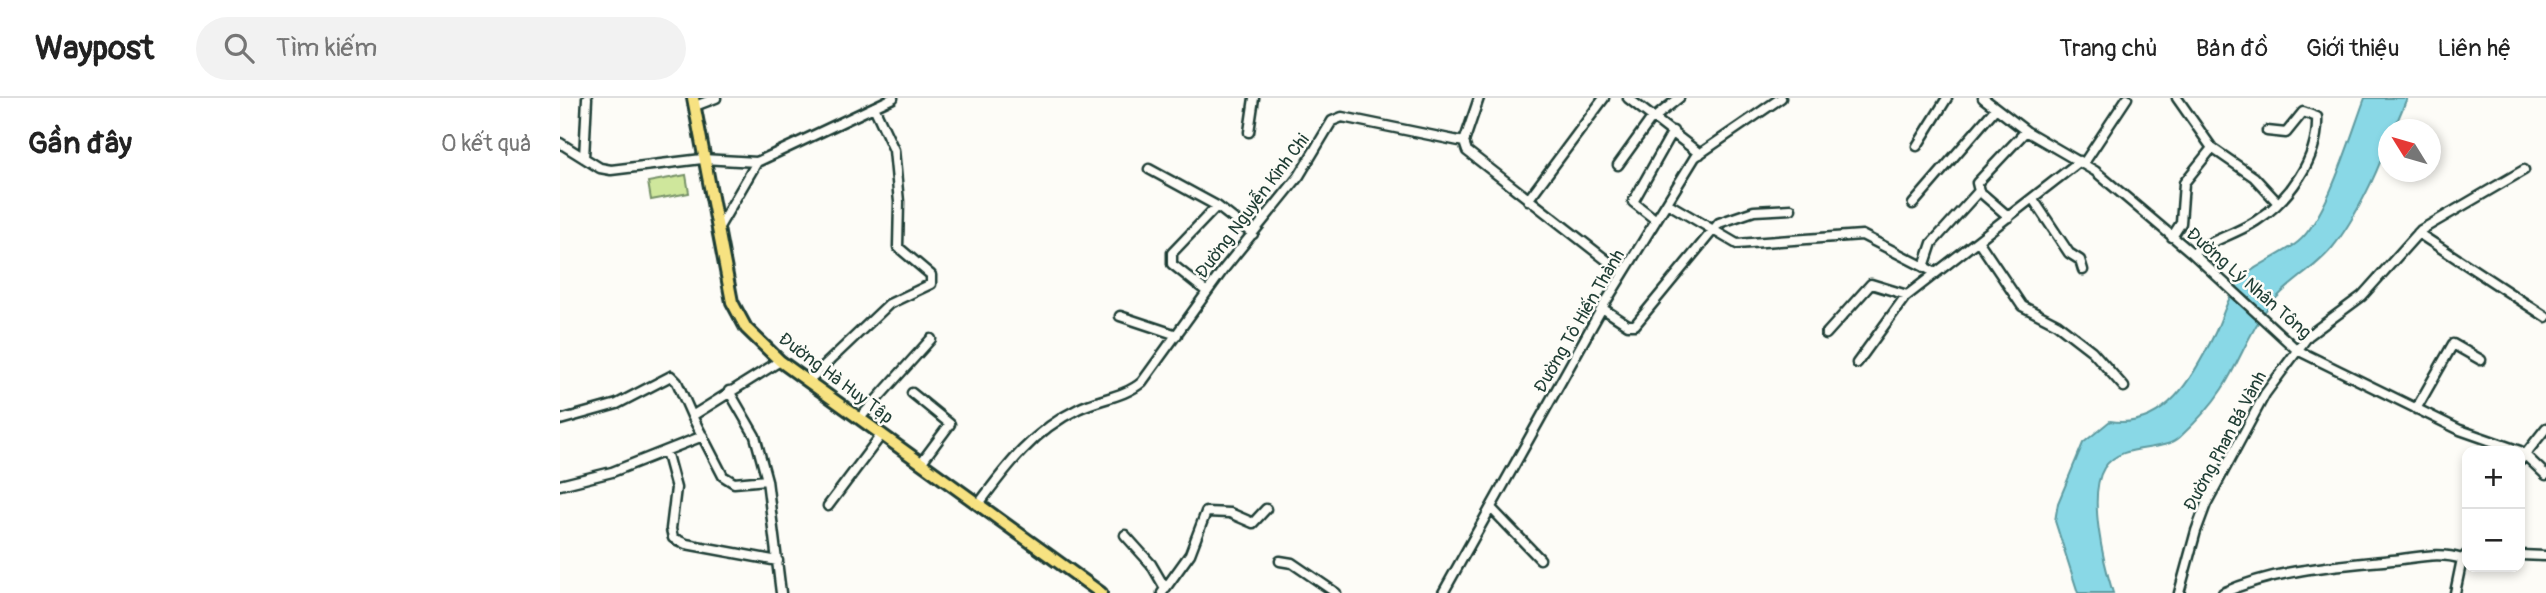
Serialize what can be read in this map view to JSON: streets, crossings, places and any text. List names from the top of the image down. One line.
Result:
{"streets":{"main road":["Đường Hà Huy Tập"],"street":["Đường Nguyễn Kinh Chi","Đường Lý Nhân Tông","Đường Tô Hiến Thành","Đường Phan Bá Vành"]},"crossings":[["Đường Nguyễn Kinh Chi","Đường Hà Huy Tập"],["Đường Lý Nhân Tông","Đường Phan Bá Vành"]],"north":"top left","page":{"header":"Waypost","search":"Tìm kiếm","nav":["Trang chủ","Bản đồ","Giới thiệu","Liên hệ"],"heading":["Gần đây","0 kết quả"],"map_buttons":["+","−"]}}
